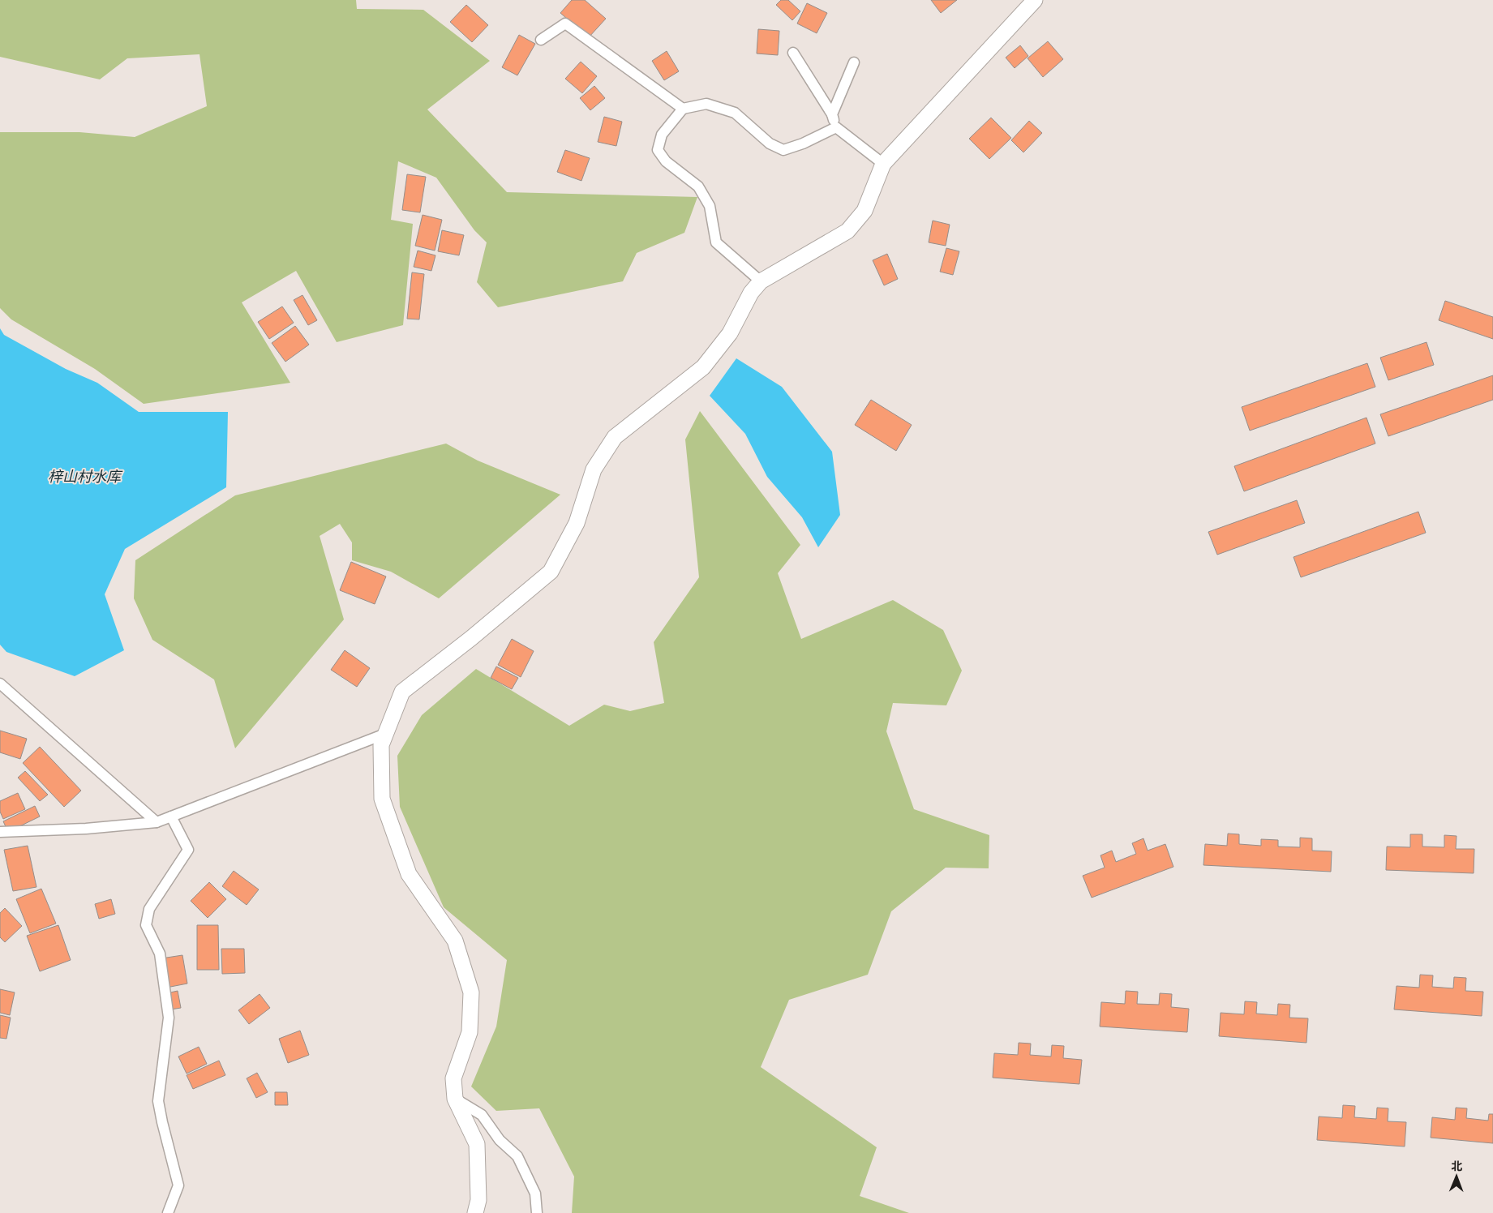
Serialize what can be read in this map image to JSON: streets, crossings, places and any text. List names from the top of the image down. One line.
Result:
{"water":["梓山村水库"],"north":"top"}
